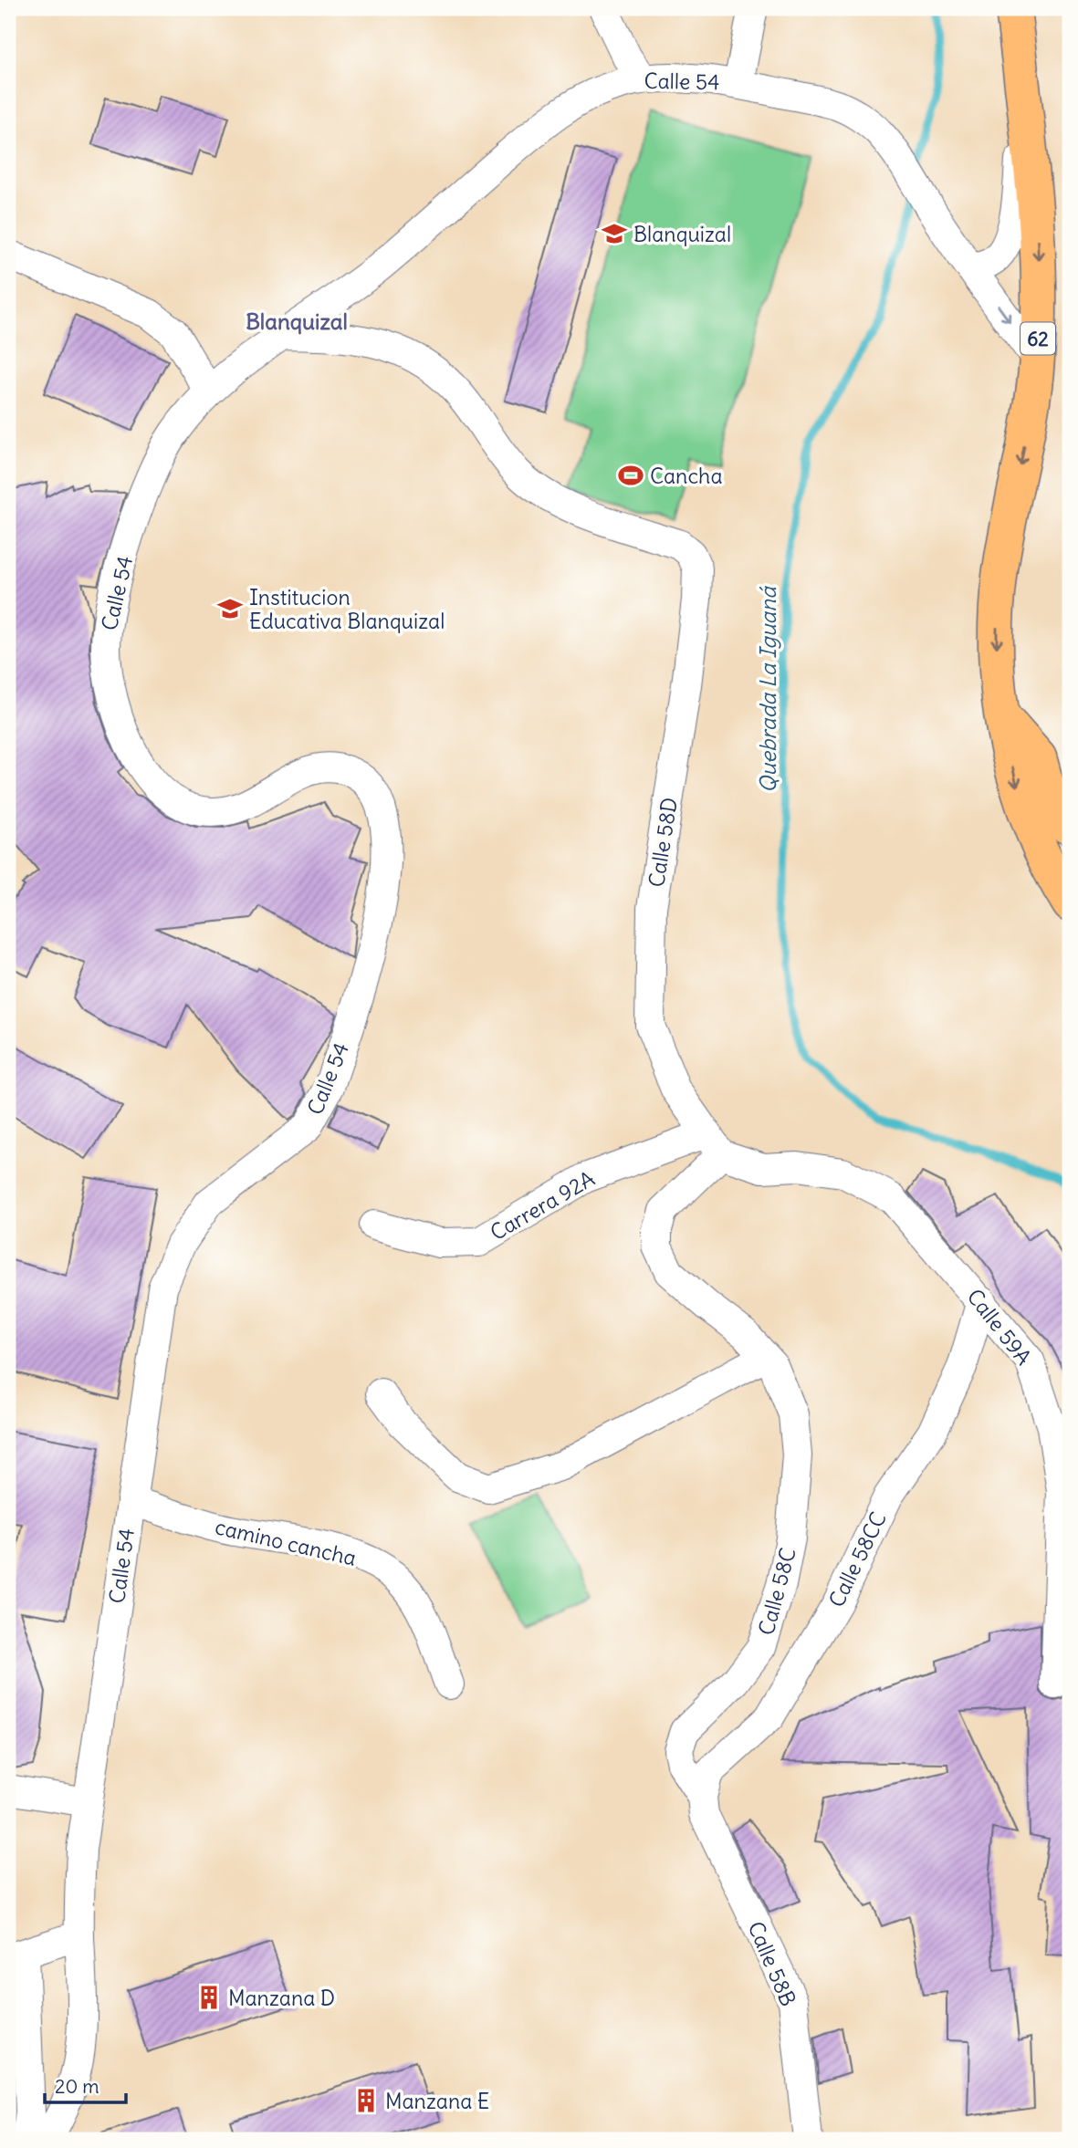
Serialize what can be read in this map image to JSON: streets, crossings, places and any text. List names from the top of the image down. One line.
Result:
{"streets":{"highway":["62"],"street":["Calle 54","Calle 58D","Carrera 92A","Calle 59A","camino cancha","Calle 58CC","Calle 58C","Calle 58B"]},"crossings":[["Calle 54","62"],["Calle 54","Calle 58D"],["Calle 54","camino cancha"],["Calle 58D","Carrera 92A"],["Calle 58D","Calle 59A"],["Calle 58D","Calle 58C"],["Carrera 92A","Calle 59A"],["Carrera 92A","Calle 58C"],["Calle 59A","Calle 58CC"],["Calle 59A","Calle 58C"],["Calle 58CC","Calle 58C"],["Calle 58CC","Calle 58B"],["Calle 58C","Calle 58B"]],"districts":["Blanquizal"],"water":["Quebrada La Iguaná"],"places":{"school or university":["Blanquizal","Institucion Educativa Blanquizal"],"sports":["Cancha"],"building":["Manzana D","Manzana E"]},"scale_bar":"20 m"}
